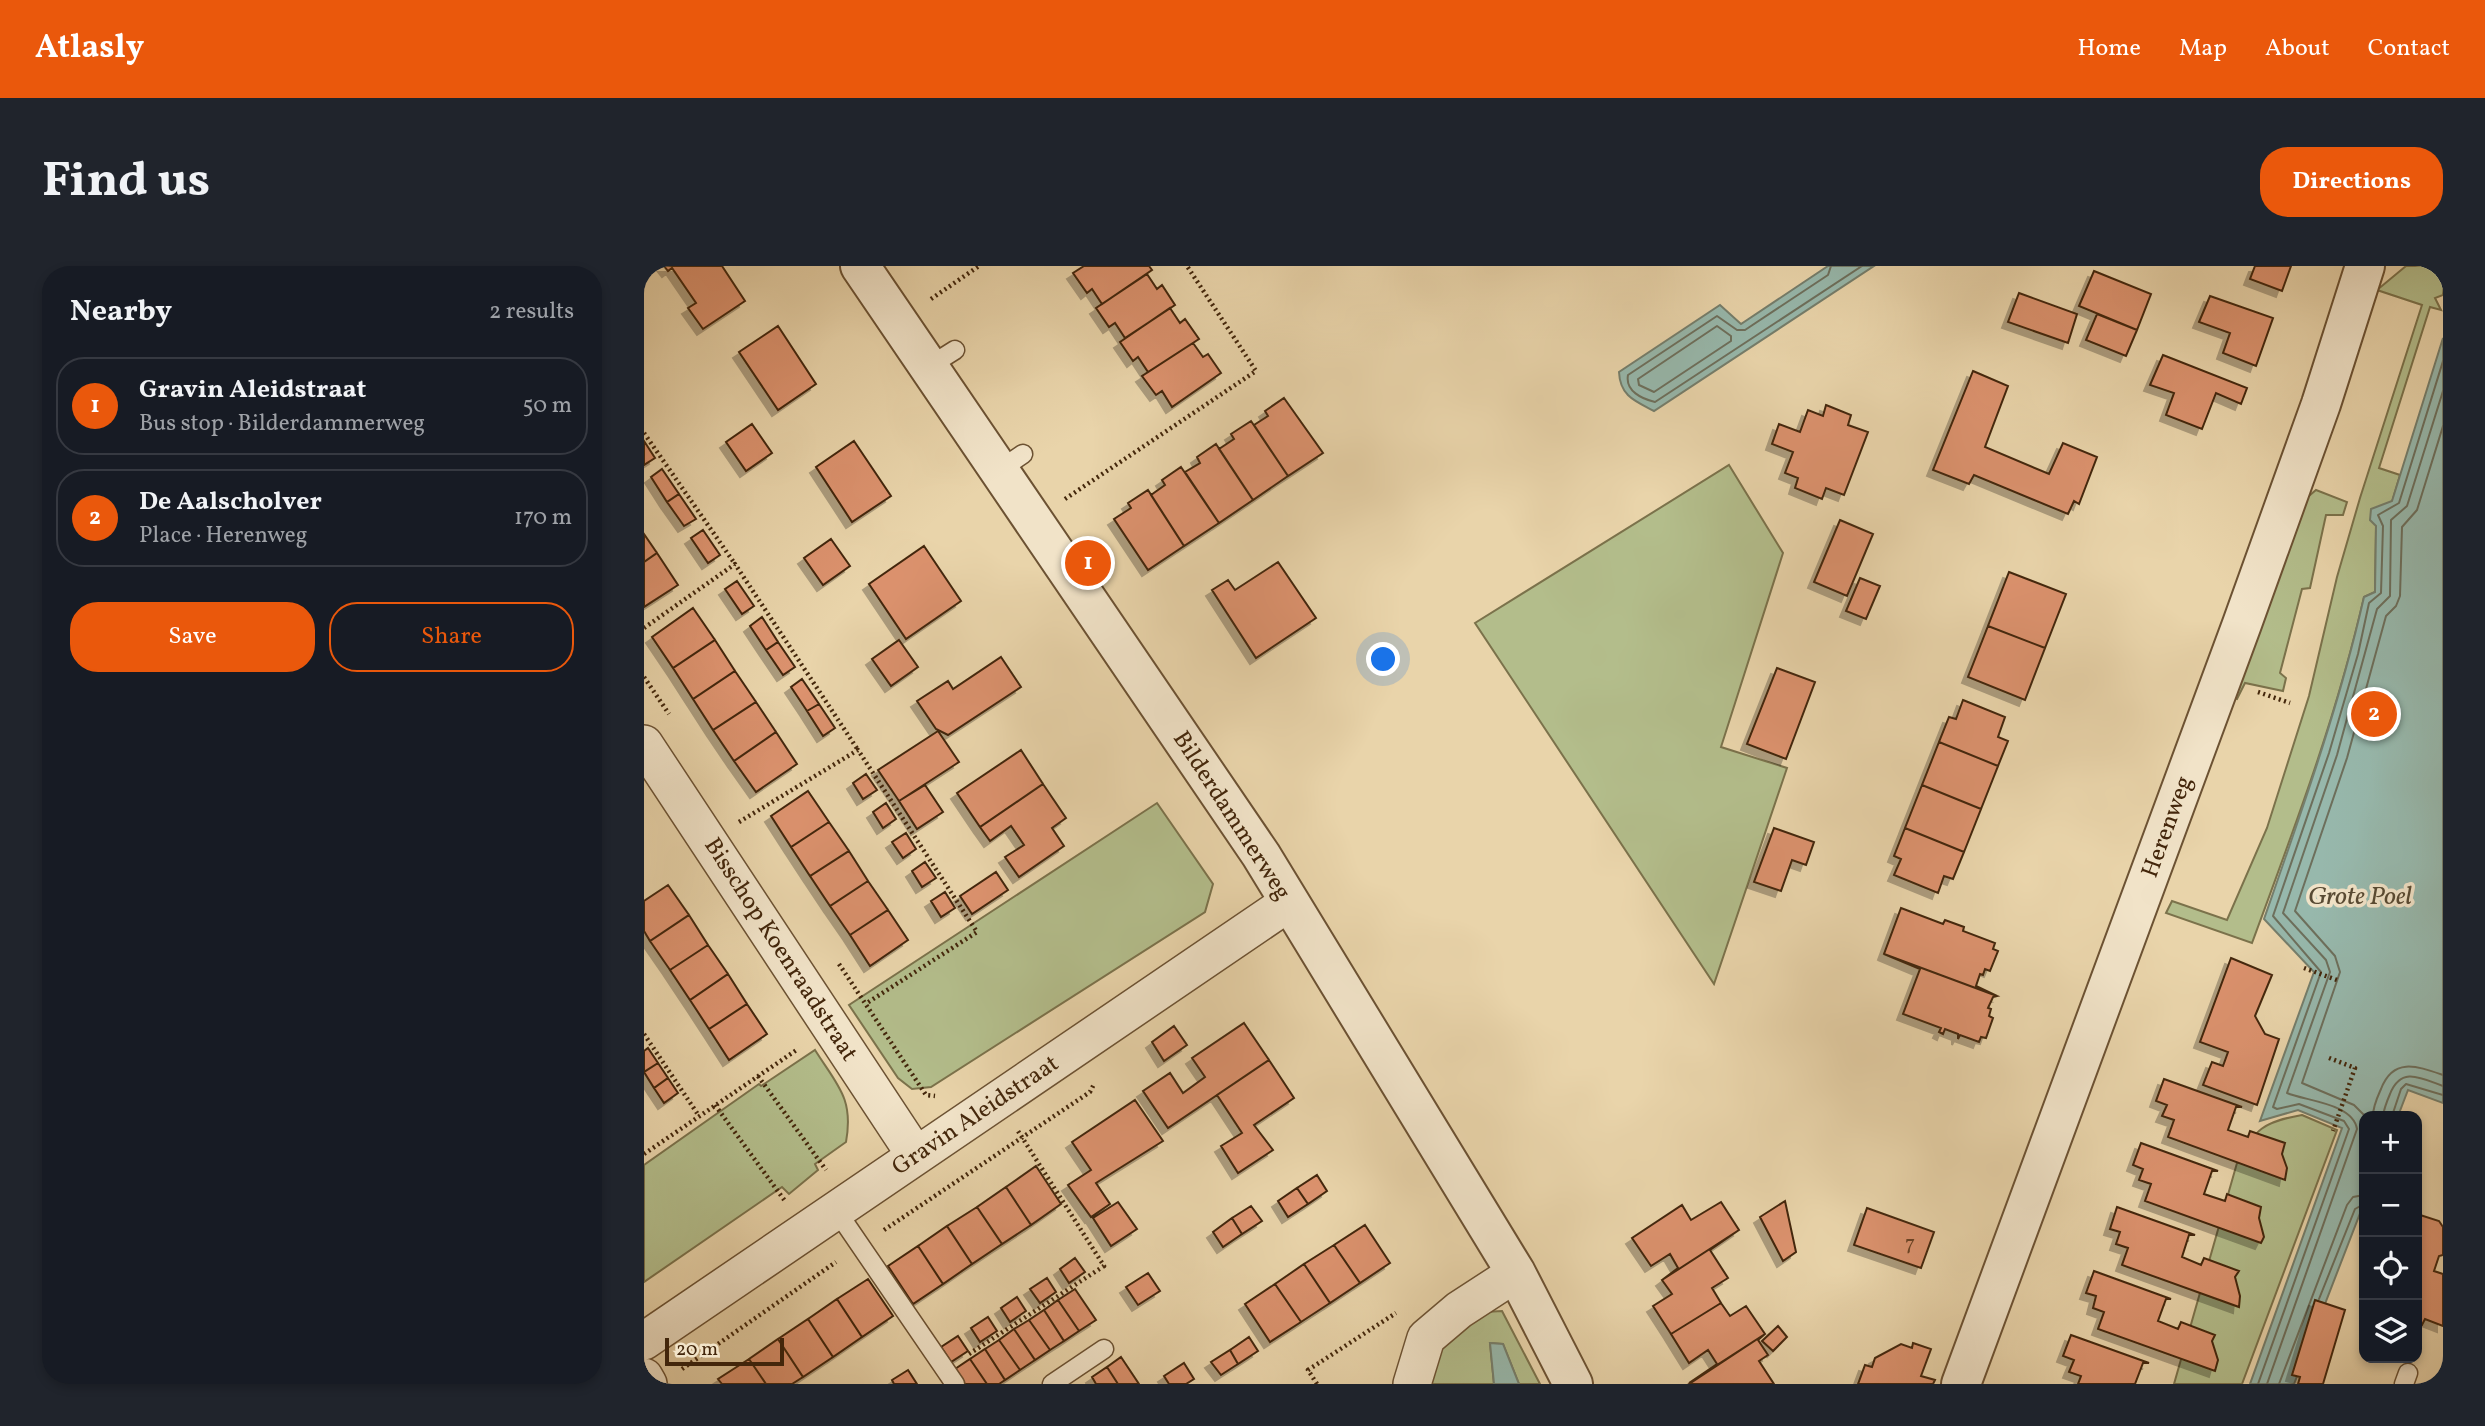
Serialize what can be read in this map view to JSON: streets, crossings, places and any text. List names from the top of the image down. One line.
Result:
{"streets":{"street":["Bilderdammerweg","Herenweg","Bisschop Koenraadstraat","Gravin Aleidstraat"]},"crossings":[["Bilderdammerweg","Gravin Aleidstraat"],["Bisschop Koenraadstraat","Gravin Aleidstraat"]],"water":["Grote Poel"],"house_numbers":["7"],"scale_bar":"20 m","page":{"header":"Atlasly","nav":["Home","Map","About","Contact"],"buttons":["Directions",["Save","Share"]],"title":"Find us","heading":["Nearby","2 results"],"list":[{"mark":"1","name":"Gravin Aleidstraat","note":"Bus stop · Bilderdammerweg","value":"50 m"},{"mark":"2","name":"De Aalscholver","note":"Place · Herenweg","value":"170 m"}],"pins":["1","2"],"map_buttons":["+","−"],"scale":"20 m"}}
